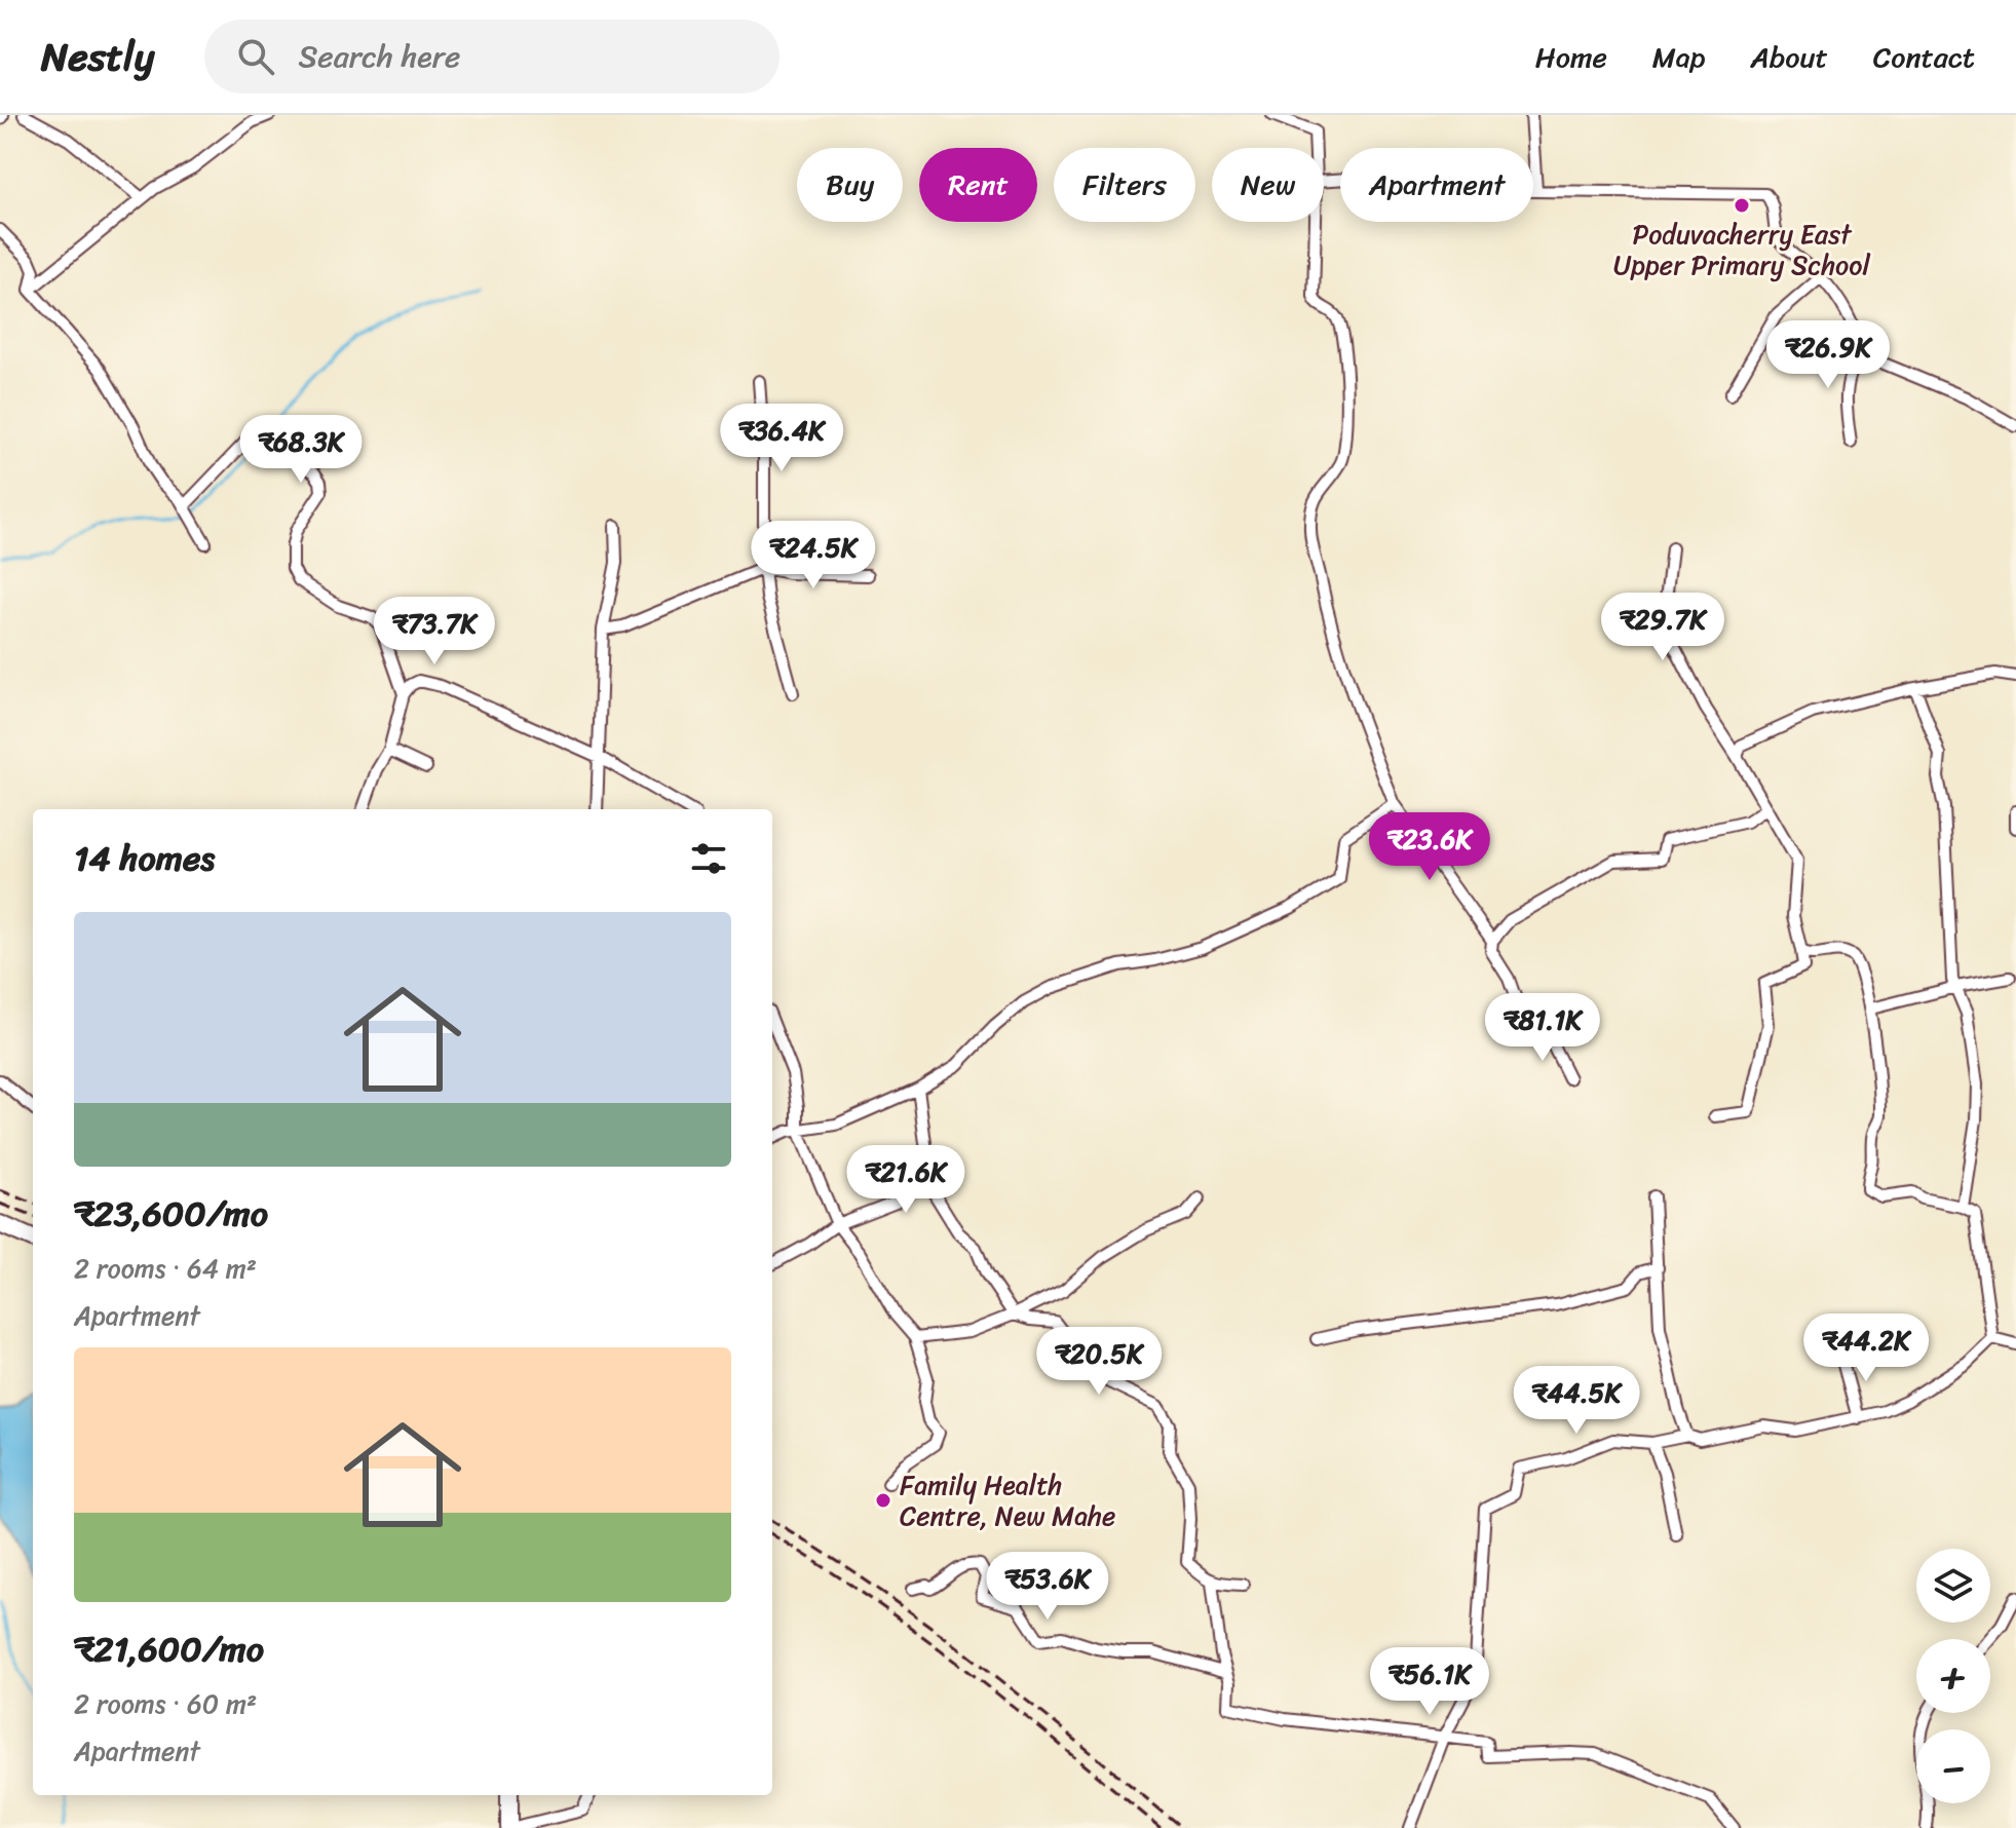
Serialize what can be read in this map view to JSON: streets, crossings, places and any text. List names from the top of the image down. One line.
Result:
{"places":["Poduvacherry East Upper Primary School","Family Health Centre, New Mahe"],"page":{"header":"Nestly","search":"Search here","nav":["Home","Map","About","Contact"],"chip":["Buy","Rent","Filters","New","Apartment"],"price":["₹26.9K","₹36.4K","₹68.3K","₹24.5K","₹29.7K","₹73.7K","₹23.6K","₹81.1K","₹21.6K","₹44.2K","₹20.5K","₹44.5K","₹53.6K","₹56.1K"],"heading":"14 homes","list":[{"name":"₹23,600/mo","note":"2 rooms · 64 m² · Apartment"},{"name":"₹21,600/mo","note":"2 rooms · 60 m² · Apartment"}],"map_buttons":["+","−"]}}
